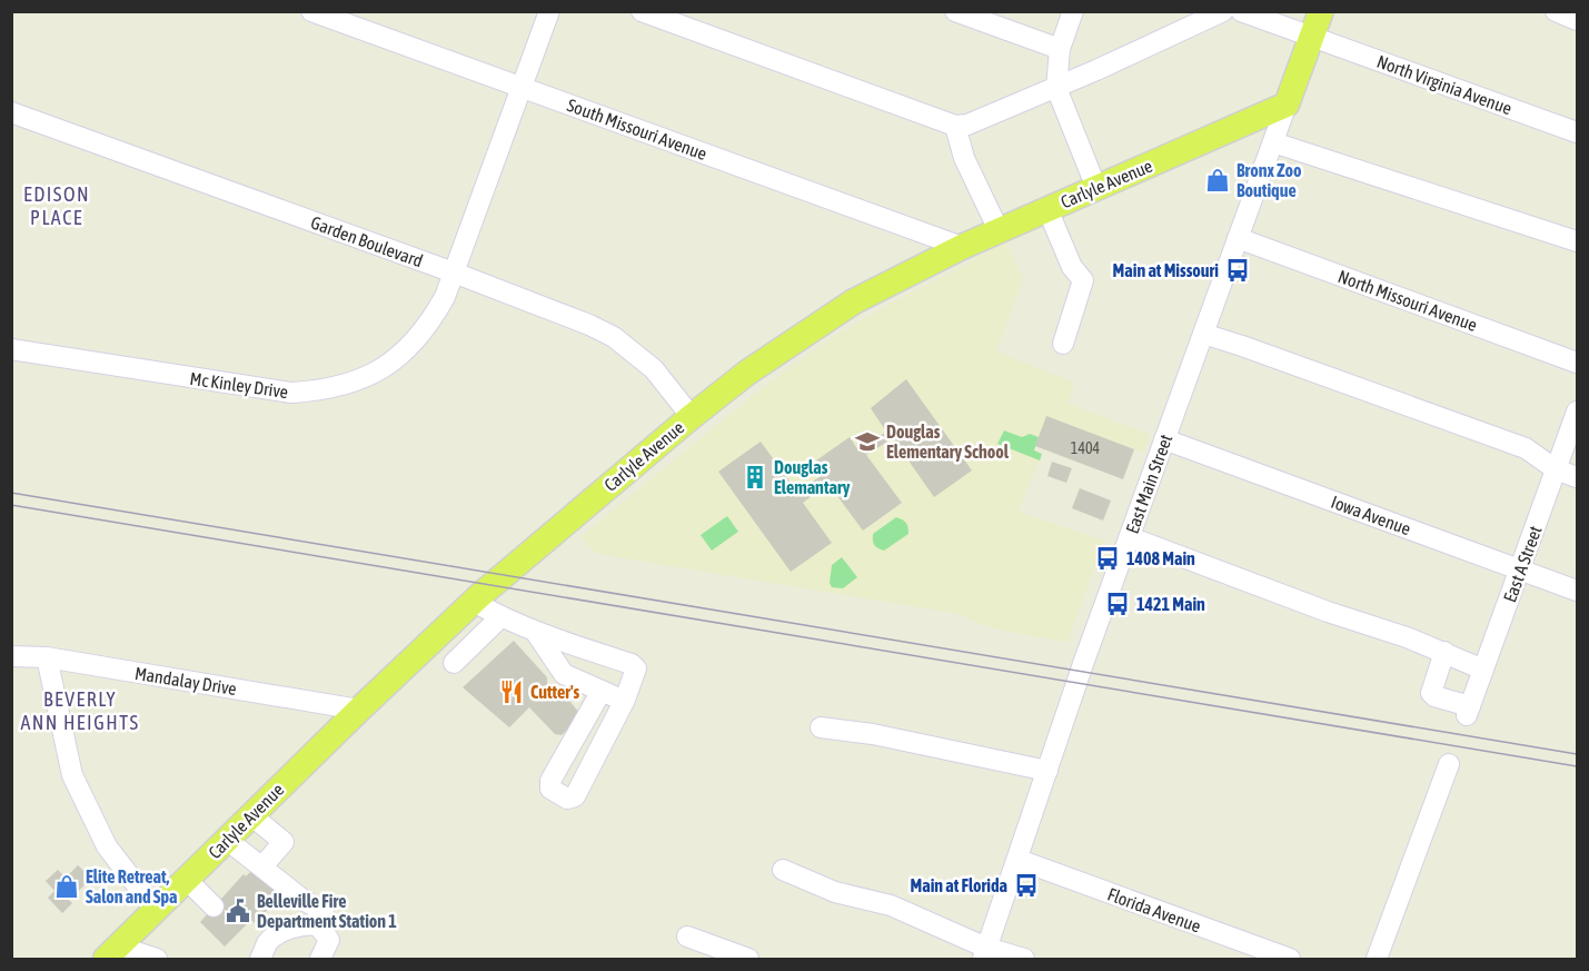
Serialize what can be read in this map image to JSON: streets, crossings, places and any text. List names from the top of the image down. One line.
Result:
{"streets":{"main road":["Carlyle Avenue","East Main Street"],"street":["North Virginia Avenue","South Missouri Avenue","Garden Boulevard","North Missouri Avenue","Mc Kinley Drive","Iowa Avenue","East A Street","Mandalay Drive","Florida Avenue"]},"crossings":[["North Virginia Avenue","East Main Street"],["South Missouri Avenue","Carlyle Avenue"],["South Missouri Avenue","Mc Kinley Drive"],["Carlyle Avenue","Garden Boulevard"],["Carlyle Avenue","East Main Street"],["Carlyle Avenue","Mandalay Drive"],["Garden Boulevard","Mc Kinley Drive"],["North Missouri Avenue","East Main Street"],["East Main Street","Iowa Avenue"],["East Main Street","Florida Avenue"],["Iowa Avenue","East A Street"]],"districts":["EDISON PLACE","BEVERLY ANN HEIGHTS"],"places":{"shop":["Bronx Zoo Boutique","Elite Retreat, Salon and Spa"],"bus stop":["Main at Missouri","1408 Main","1421 Main","Main at Florida"],"school or university":["Douglas Elementary School"],"building":["Douglas Elemantary"],"restaurant":["Cutter's"],"public building":["Belleville Fire Department Station 1"]},"house_numbers":["1404"]}
